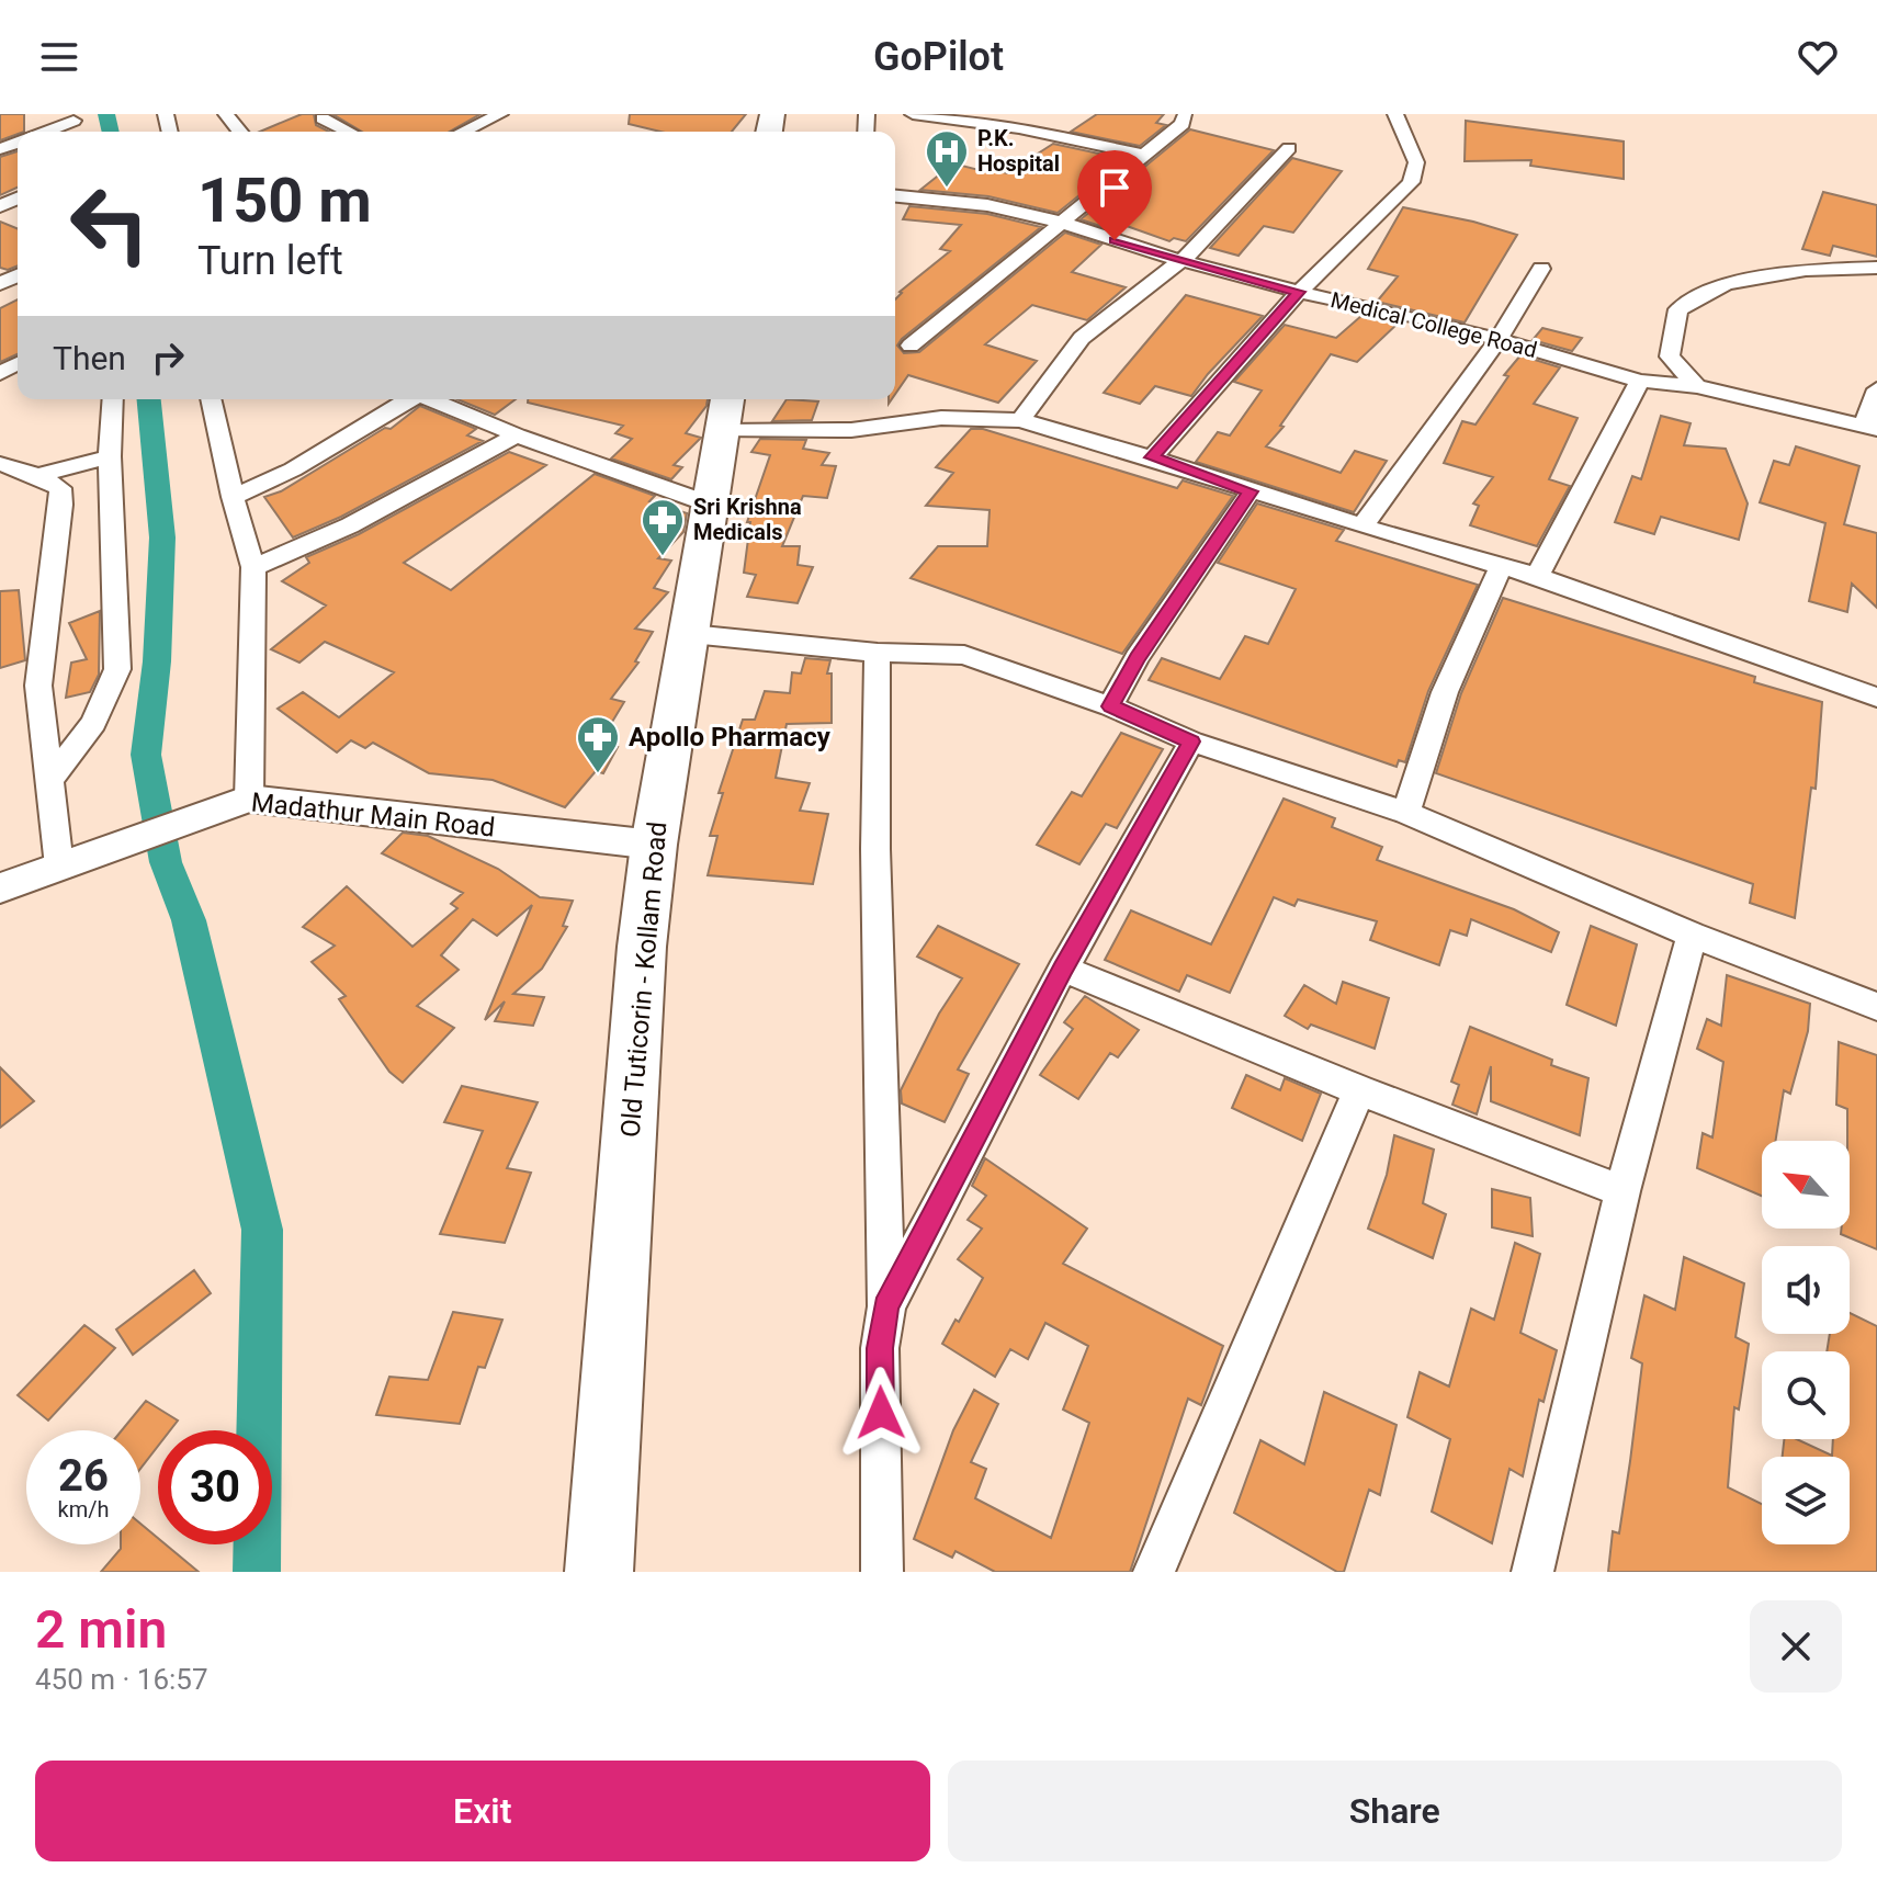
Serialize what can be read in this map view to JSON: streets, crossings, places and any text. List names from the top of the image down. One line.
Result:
{"streets":{"main road":["Old Tuticorin - Kollam Road"],"street":["Medical College Road","Madathur Main Road"]},"crossings":[["Madathur Main Road","Old Tuticorin - Kollam Road"]],"places":{"hospital":["P.K. Hospital"],"pharmacy":["Sri Krishna Medicals","Apollo Pharmacy"]},"north":"top left","page":{"header":"GoPilot","turn":["150 m","Turn left"],"then":"Then","speed":"26 km/h","limit":"30","heading":["2 min","450 m · 16:57"],"buttons":["Exit","Share"]}}
